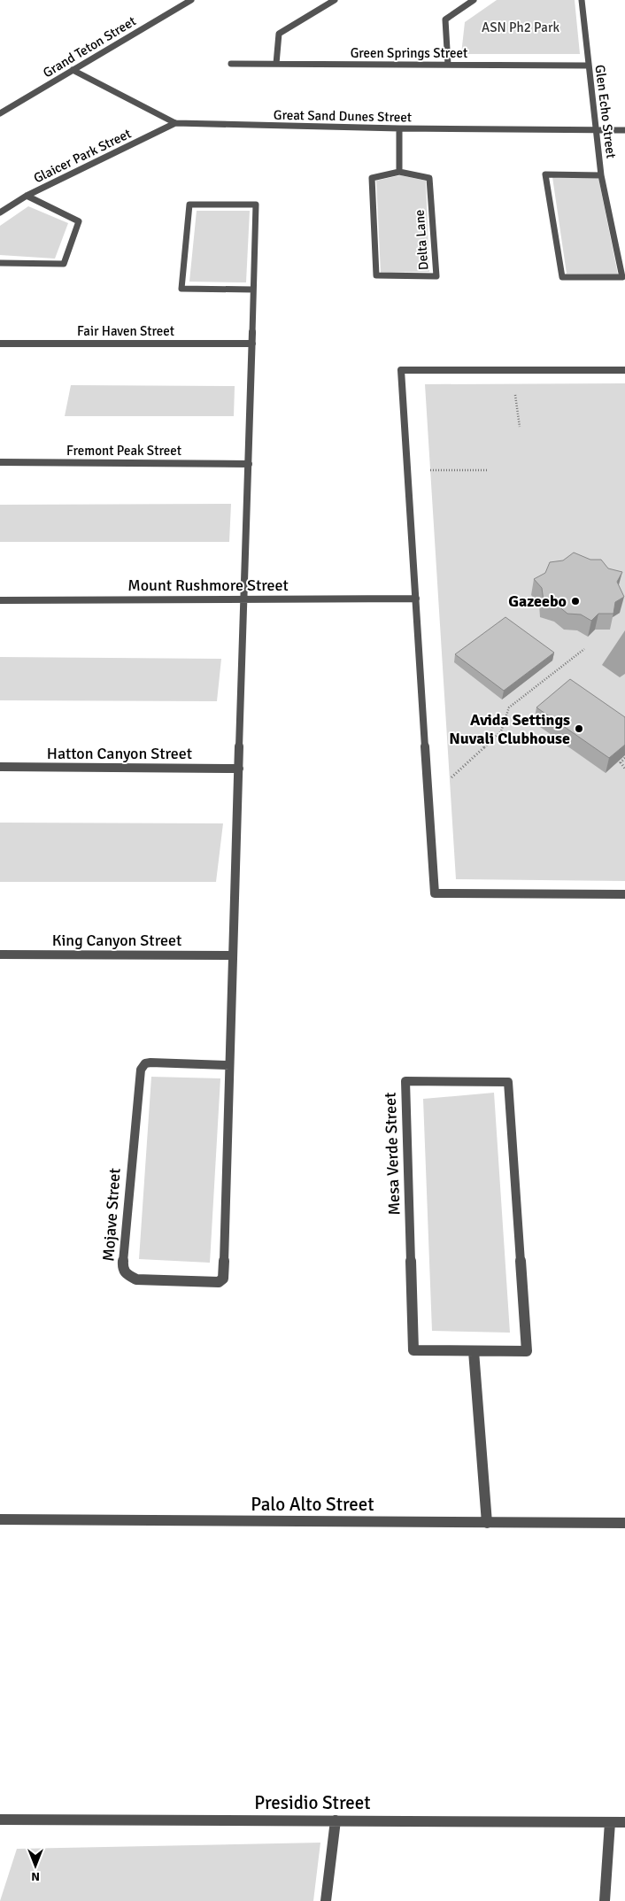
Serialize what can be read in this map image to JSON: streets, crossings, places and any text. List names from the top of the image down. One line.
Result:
{"streets":{"street":["Grand Teton Street","Green Springs Street","Glen Echo Street","Great Sand Dunes Street","Glaicer Park Street","Delta Lane","Fair Haven Street","Fremont Peak Street","Mount Rushmore Street","Hatton Canyon Street","King Canyon Street","Mesa Verde Street","Mojave Street","Palo Alto Street","Presidio Street"]},"crossings":[["Grand Teton Street","Great Sand Dunes Street"],["Green Springs Street","Glen Echo Street"],["Glen Echo Street","Great Sand Dunes Street"],["Great Sand Dunes Street","Glaicer Park Street"],["Fair Haven Street","Mojave Street"],["Fremont Peak Street","Mojave Street"],["Mount Rushmore Street","Mojave Street"],["Hatton Canyon Street","Mojave Street"],["King Canyon Street","Mojave Street"]],"parks":["ASN Ph2 Park"],"places":["Gazeebo","Avida Settings Nuvali Clubhouse"],"north":"bottom"}
